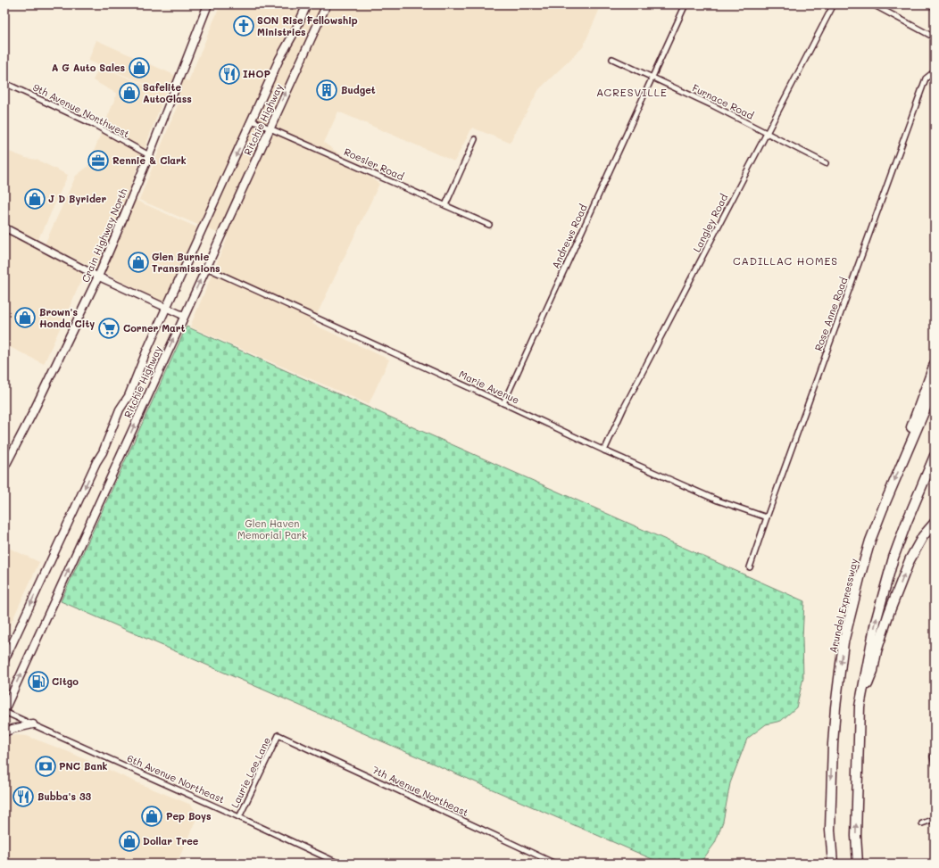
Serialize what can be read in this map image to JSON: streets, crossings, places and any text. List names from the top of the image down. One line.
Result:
{"streets":{"highway":["Arundel Expressway"],"main road":["Ritchie Highway","Crain Highway North"],"street":["Furnace Road","9th Avenue Northwest","Roesler Road","Langley Road","Andrews Road","Rose Anne Road","Marie Avenue","Laurie Lee Lane","6th Avenue Northeast","7th Avenue Northeast"]},"crossings":[["Furnace Road","Langley Road"],["Furnace Road","Andrews Road"],["9th Avenue Northwest","Crain Highway North"],["Ritchie Highway","Roesler Road"],["Ritchie Highway","Marie Avenue"],["Ritchie Highway","6th Avenue Northeast"],["Langley Road","Marie Avenue"],["Andrews Road","Marie Avenue"],["Rose Anne Road","Marie Avenue"],["Laurie Lee Lane","6th Avenue Northeast"],["Laurie Lee Lane","7th Avenue Northeast"]],"districts":["ACRESVILLE","CADILLAC HOMES"],"parks":["Glen Haven Memorial Park"],"places":{"church":["SON Rise Fellowship Ministries"],"shop":["A G Auto Sales","Safelite AutoGlass","J D Byrider","Glen Burnie Transmissions","Brown's Honda City","Pep Boys","Dollar Tree"],"restaurant":["IHOP","Bubba's 33"],"building":["Budget"],"office":["Rennie & Clark"],"supermarket":["Corner Mart"],"fuel station":["Citgo"],"bank":["PNC Bank"]}}
